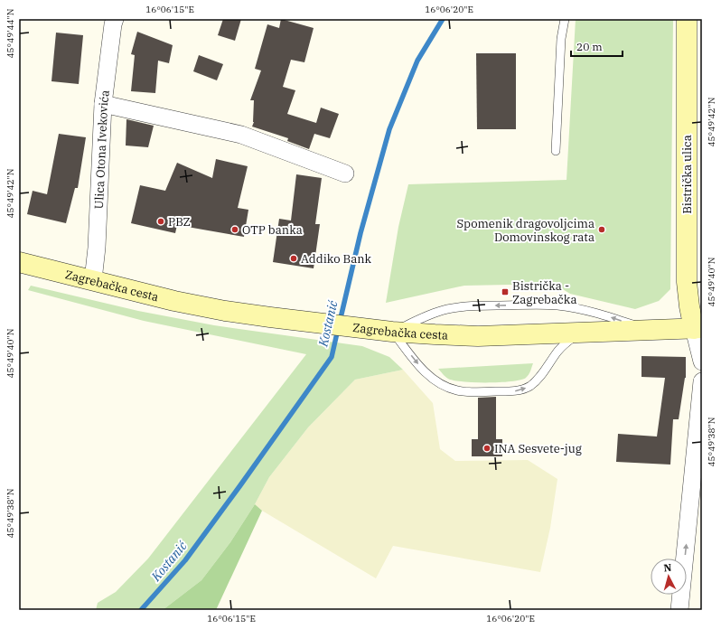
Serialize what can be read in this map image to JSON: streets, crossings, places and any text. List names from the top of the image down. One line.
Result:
{"streets":{"main road":["Bistrička ulica","Zagrebačka cesta"],"street":["Ulica Otona Ivekovića"]},"crossings":[["Ulica Otona Ivekovića","Zagrebačka cesta"],["Bistrička ulica","Zagrebačka cesta"]],"water":["Kostanić"],"places":{"other":["PBZ","OTP banka","Spomenik dragovoljcima Domovinskog rata","Addiko Bank","INA Sesvete-jug"],"transit":["Bistrička - Zagrebačka"]},"scale_bar":"20 m","north":"top","coordinates":["16°06'15\"E","16°06'20\"E","45°49'44\"N","45°49'42\"N","45°49'40\"N","45°49'38\"N"]}
